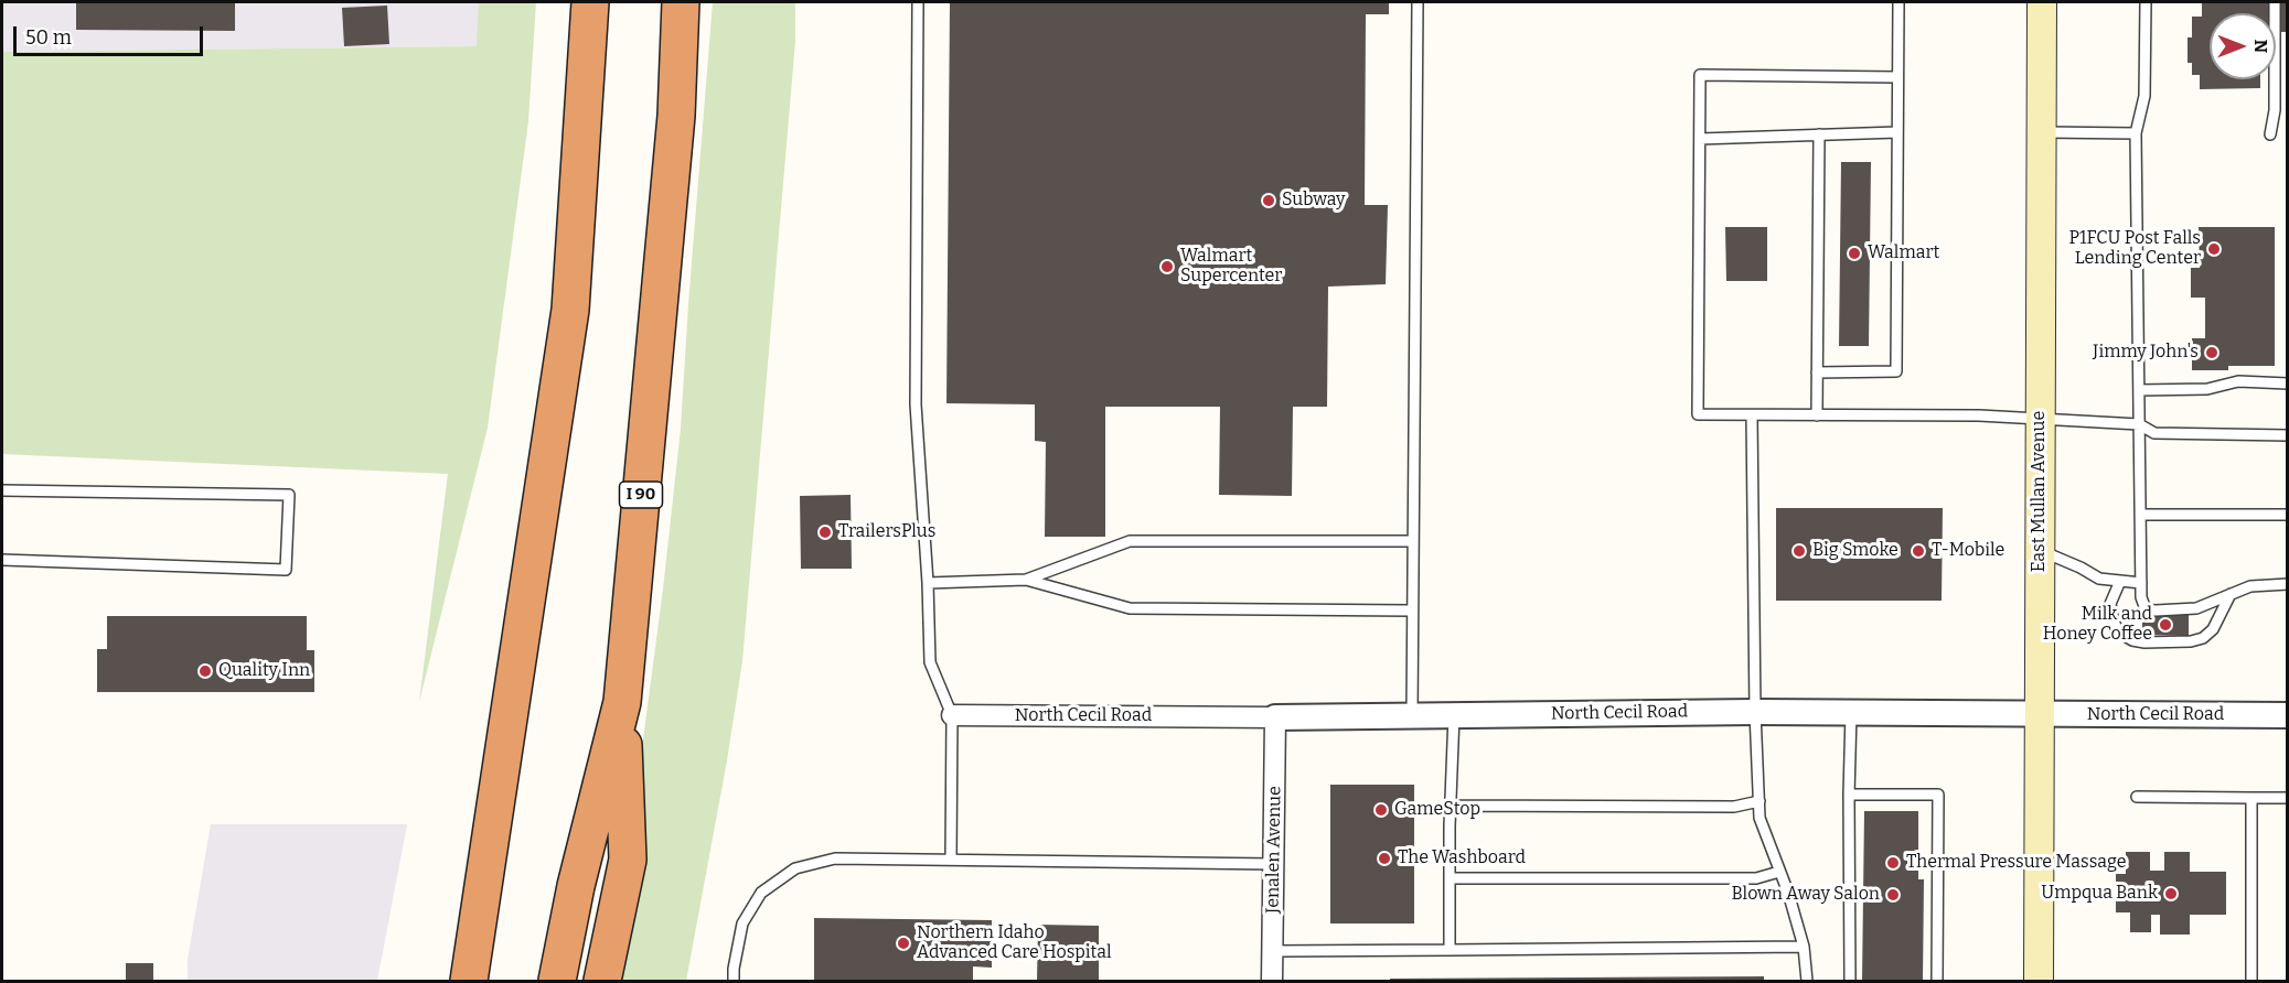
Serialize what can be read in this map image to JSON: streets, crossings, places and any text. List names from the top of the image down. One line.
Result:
{"streets":{"highway":["I 90"],"main road":["East Mullan Avenue"],"street":["North Cecil Road","Jenalen Avenue"]},"crossings":[["East Mullan Avenue","North Cecil Road"],["North Cecil Road","Jenalen Avenue"]],"places":["Subway","P1FCU Post Falls Lending Center","Walmart","Walmart Supercenter","Jimmy John's","TrailersPlus","Big Smoke","T-Mobile","Milk and Honey Coffee","Quality Inn","GameStop","The Washboard","Thermal Pressure Massage","Umpqua Bank","Blown Away Salon","Northern Idaho Advanced Care Hospital"],"scale_bar":"50 m","north":"right"}
